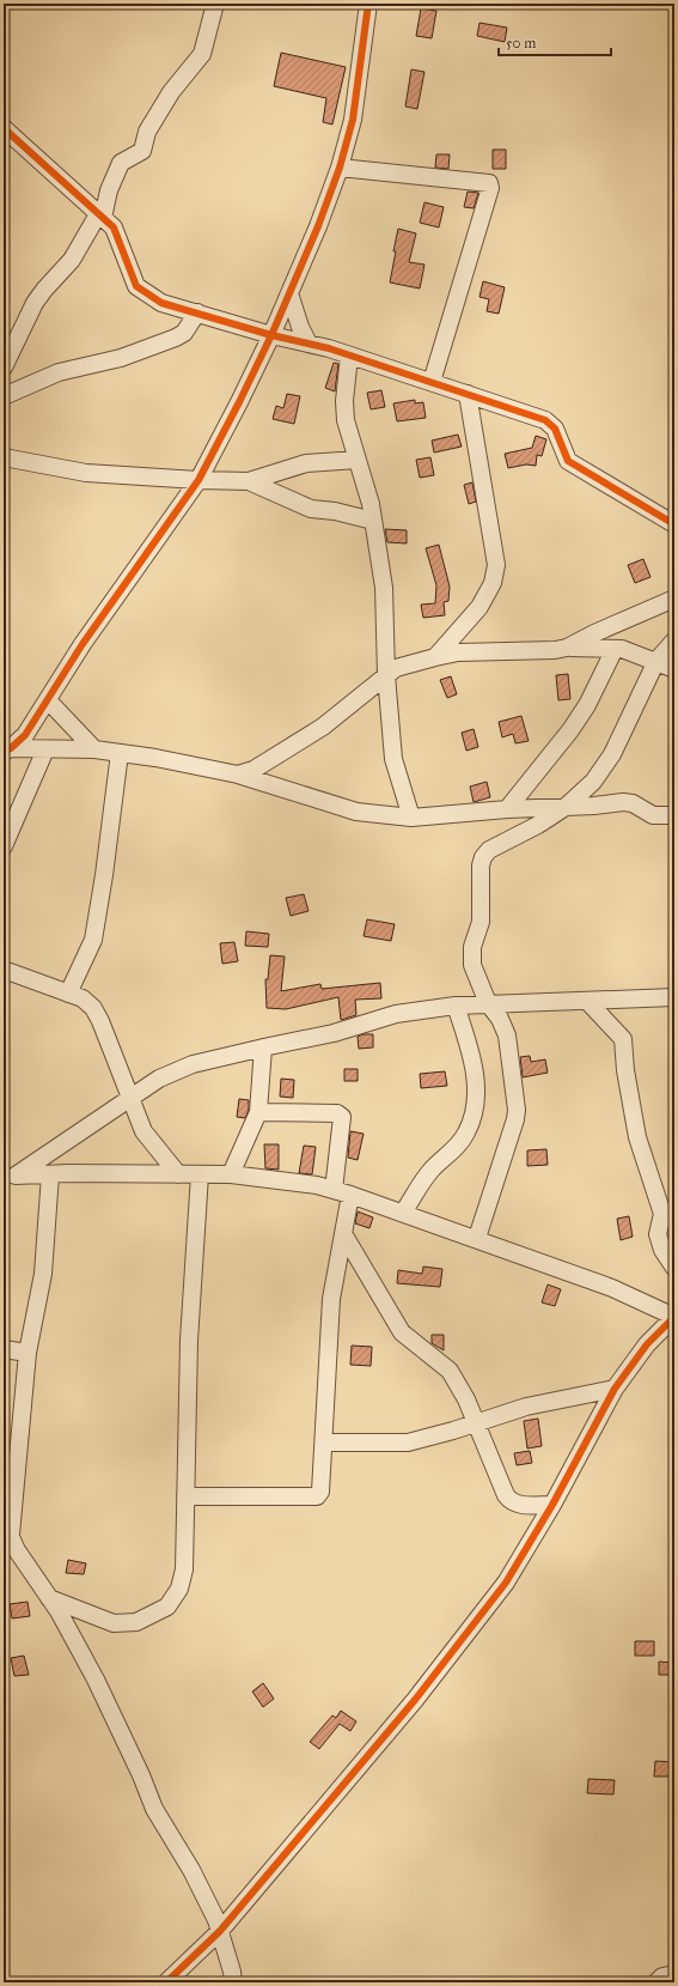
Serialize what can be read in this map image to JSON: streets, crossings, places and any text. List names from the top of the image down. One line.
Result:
{"scale_bar":"50 m"}
